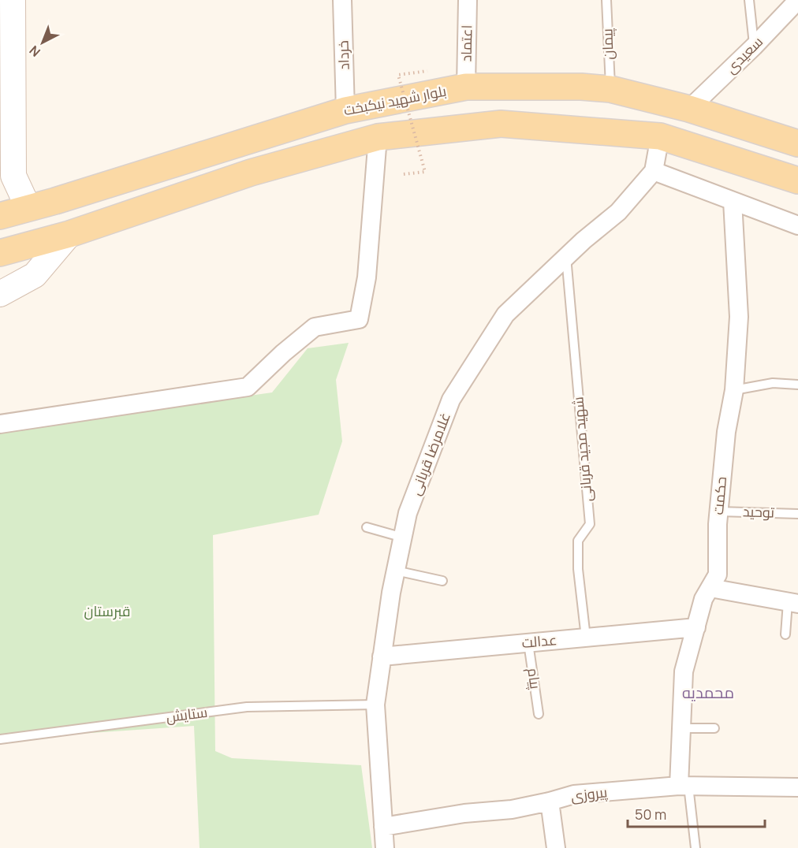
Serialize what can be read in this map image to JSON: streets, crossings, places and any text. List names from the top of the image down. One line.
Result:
{"streets":{"main road":["بلوار شهید نیکبخت"],"street":["اعتماد","خرداد","سعیدی","غلامرضا قربانی","حکمت","عدالت","پیروزی"],"lane":["پیمان","شهید مجید قربانی","توحید","پیام","ستایش"]},"crossings":[["اعتماد","بلوار شهید نیکبخت"],["پیمان","بلوار شهید نیکبخت"],["خرداد","بلوار شهید نیکبخت"],["سعیدی","بلوار شهید نیکبخت"],["شهید مجید قربانی","غلامرضا قربانی"],["شهید مجید قربانی","عدالت"],["غلامرضا قربانی","عدالت"],["غلامرضا قربانی","ستایش"],["غلامرضا قربانی","پیروزی"],["حکمت","توحید"],["حکمت","عدالت"],["حکمت","پیروزی"],["عدالت","پیام"]],"districts":["محمدیه"],"parks":["قبرستان"],"scale_bar":"50 m","north":"bottom left"}
